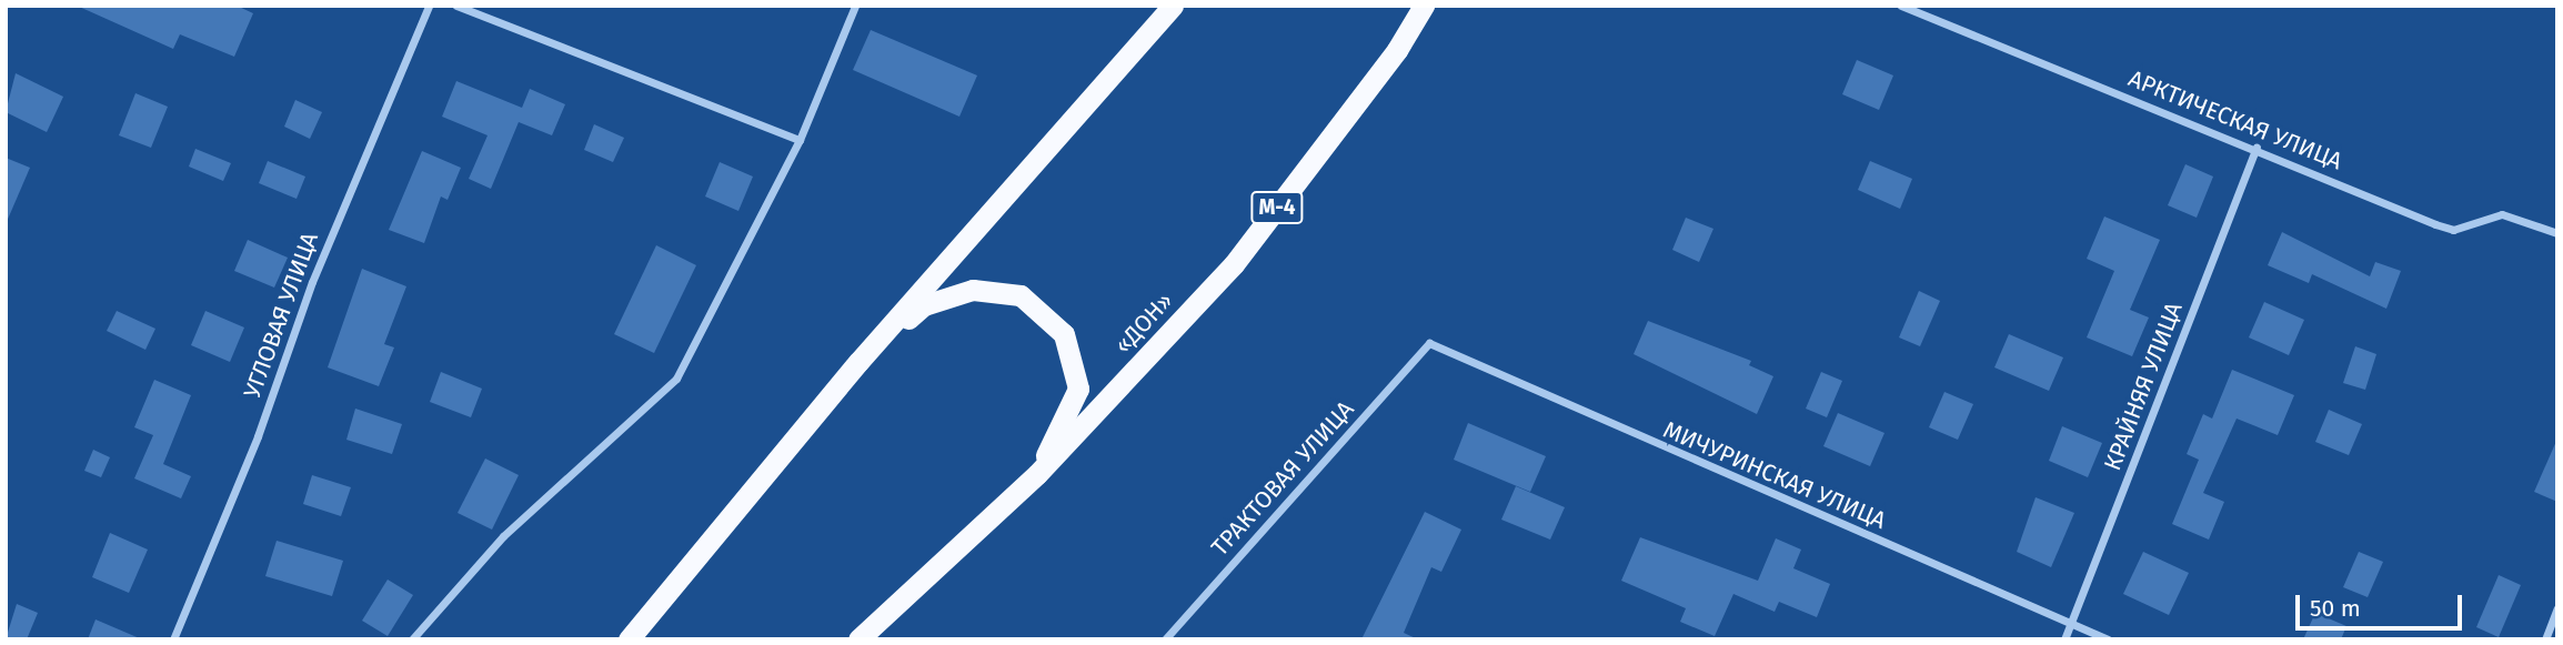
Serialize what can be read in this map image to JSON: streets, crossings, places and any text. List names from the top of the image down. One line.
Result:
{"streets":{"highway":["М-4","«ДОН»"],"street":["АРКТИЧЕСКАЯ УЛИЦА","УГЛОВАЯ УЛИЦА","КРАЙНЯЯ УЛИЦА","МИЧУРИНСКАЯ УЛИЦА","ТРАКТОВАЯ УЛИЦА"]},"crossings":[["АРКТИЧЕСКАЯ УЛИЦА","КРАЙНЯЯ УЛИЦА"],["М-4","«ДОН»"],["КРАЙНЯЯ УЛИЦА","МИЧУРИНСКАЯ УЛИЦА"],["МИЧУРИНСКАЯ УЛИЦА","ТРАКТОВАЯ УЛИЦА"]],"scale_bar":"50 m"}
